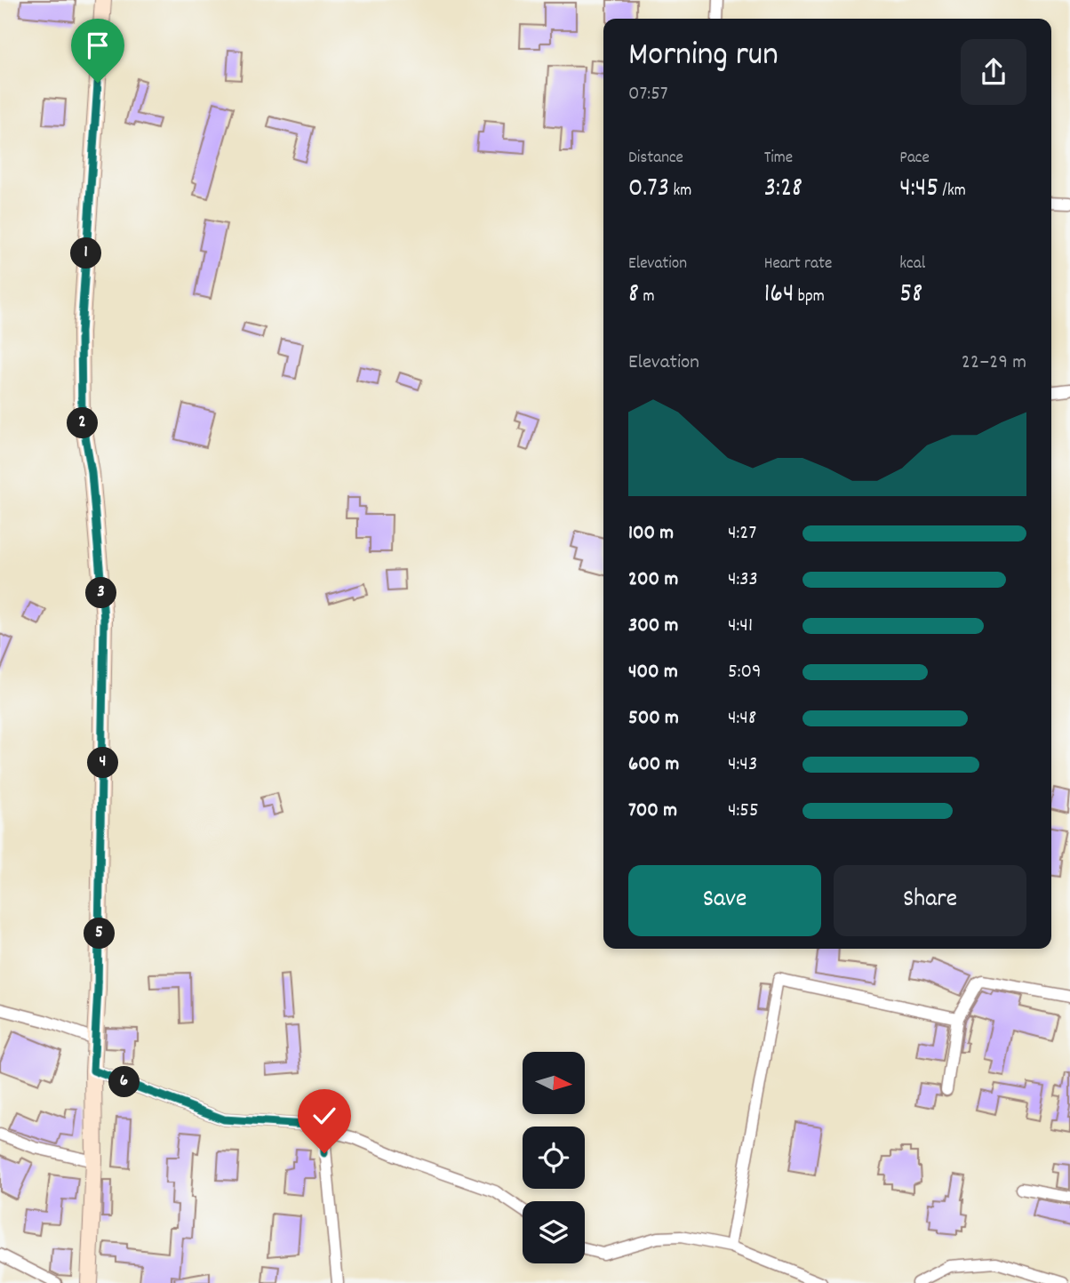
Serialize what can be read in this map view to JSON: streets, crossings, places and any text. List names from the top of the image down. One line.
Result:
{"north":"right","page":{"heading":["Morning run","07:57"],"stats":[["Distance","0.73 km"],["Time","3:28"],["Pace","4:45 /km"],["Elevation","8 m"],["Heart rate","164 bpm"],["kcal","58"]],"pins":["1","2","3","4","5","6"],"chart":["Elevation","22–29 m"],"list":[{"name":"100 m","note":"4:27"},{"name":"200 m","note":"4:33"},{"name":"300 m","note":"4:41"},{"name":"400 m","note":"5:09"},{"name":"500 m","note":"4:48"},{"name":"600 m","note":"4:43"},{"name":"700 m","note":"4:55"}],"buttons":["Save","Share"]}}
